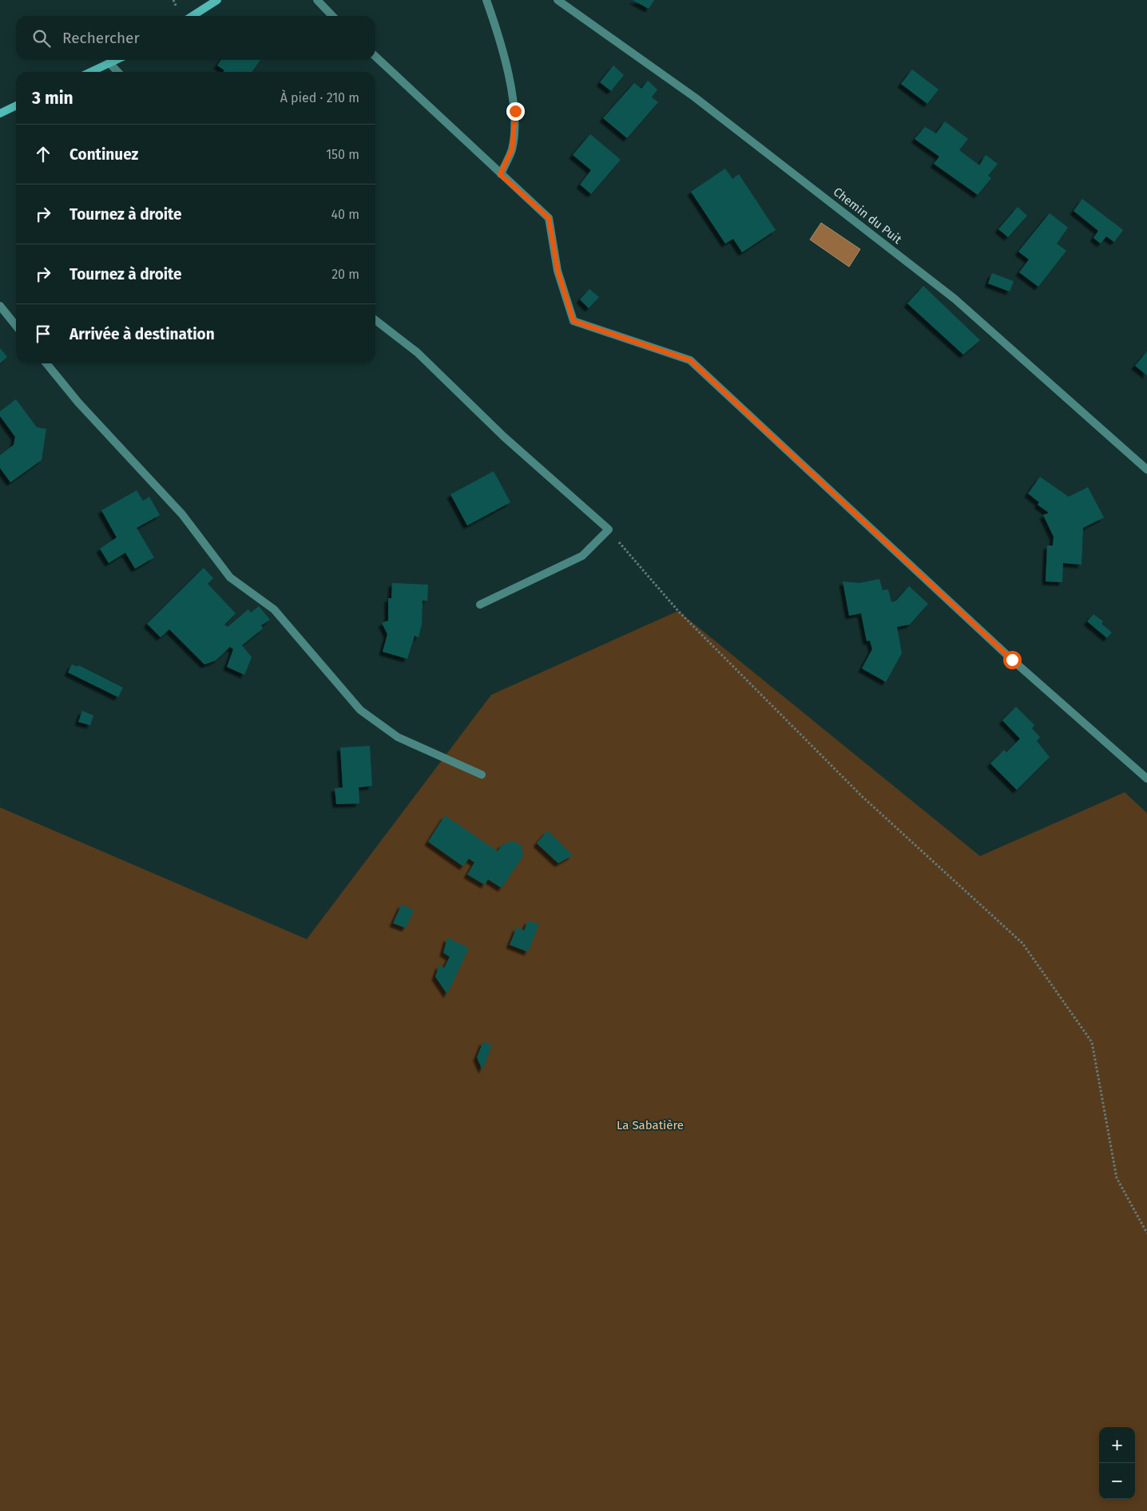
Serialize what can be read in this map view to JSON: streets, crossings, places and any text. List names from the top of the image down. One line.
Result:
{"streets":{"street":["Chemin du Puit"]},"parks":["La Sabatière"],"page":{"search":"Rechercher","heading":["3 min","À pied · 210 m"],"list":[["Continuez","150 m"],["Tournez à droite","40 m"],["Tournez à droite","20 m"],"Arrivée à destination"],"map_buttons":["+","−"]}}
